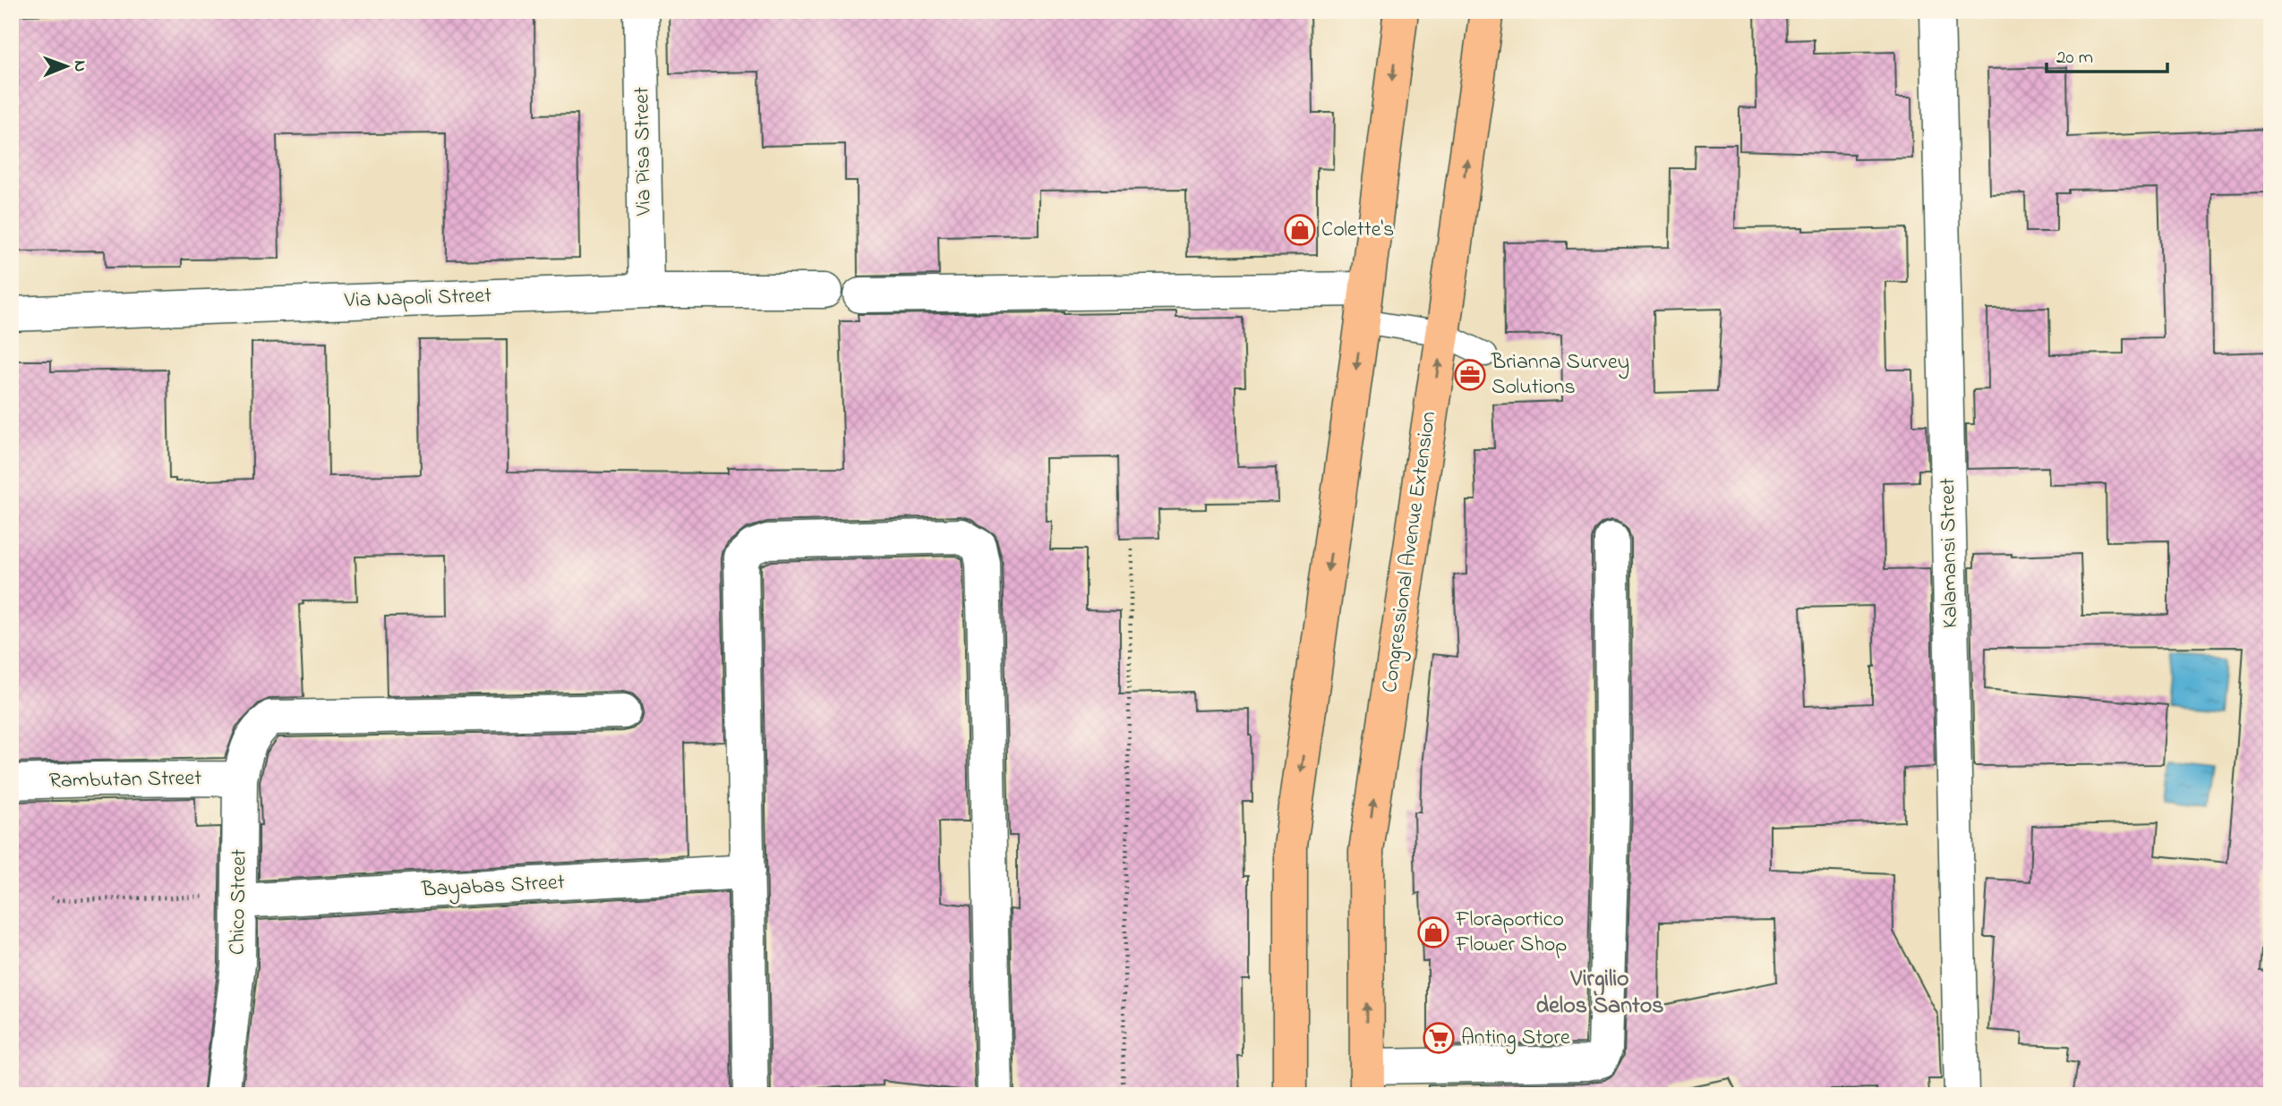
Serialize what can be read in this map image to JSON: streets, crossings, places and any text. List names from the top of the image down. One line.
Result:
{"streets":{"main road":["Congressional Avenue Extension"],"street":["Via Pisa Street","Via Napoli Street","Kalamansi Street","Rambutan Street","Bayabas Street","Chico Street"]},"crossings":[["Via Pisa Street","Via Napoli Street"],["Rambutan Street","Chico Street"],["Bayabas Street","Chico Street"]],"districts":["Virgilio delos Santos"],"places":{"shop":["Colette's","Floraportico Flower Shop"],"office":["Brianna Survey Solutions"],"supermarket":["Anting Store"]},"scale_bar":"20 m","north":"right"}
